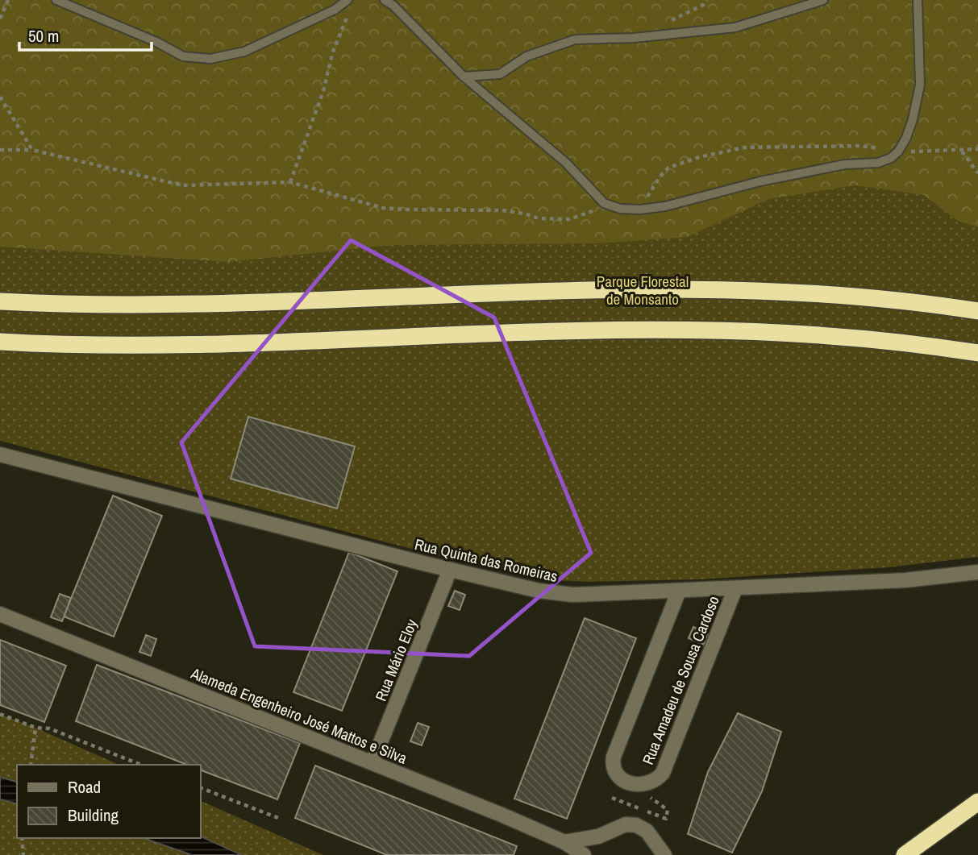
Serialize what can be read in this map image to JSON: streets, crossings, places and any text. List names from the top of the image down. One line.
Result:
{"streets":{"street":["Rua Quinta das Romeiras","Rua Mário Eloy","Rua Amadeu de Sousa Cardoso","Alameda Engenheiro José Mattos e Silva"]},"crossings":[["Rua Quinta das Romeiras","Rua Mário Eloy"],["Rua Quinta das Romeiras","Rua Amadeu de Sousa Cardoso"],["Rua Mário Eloy","Alameda Engenheiro José Mattos e Silva"]],"parks":["Parque Florestal de Monsanto"],"legend":["Road","Building"],"scale_bar":"50 m"}
